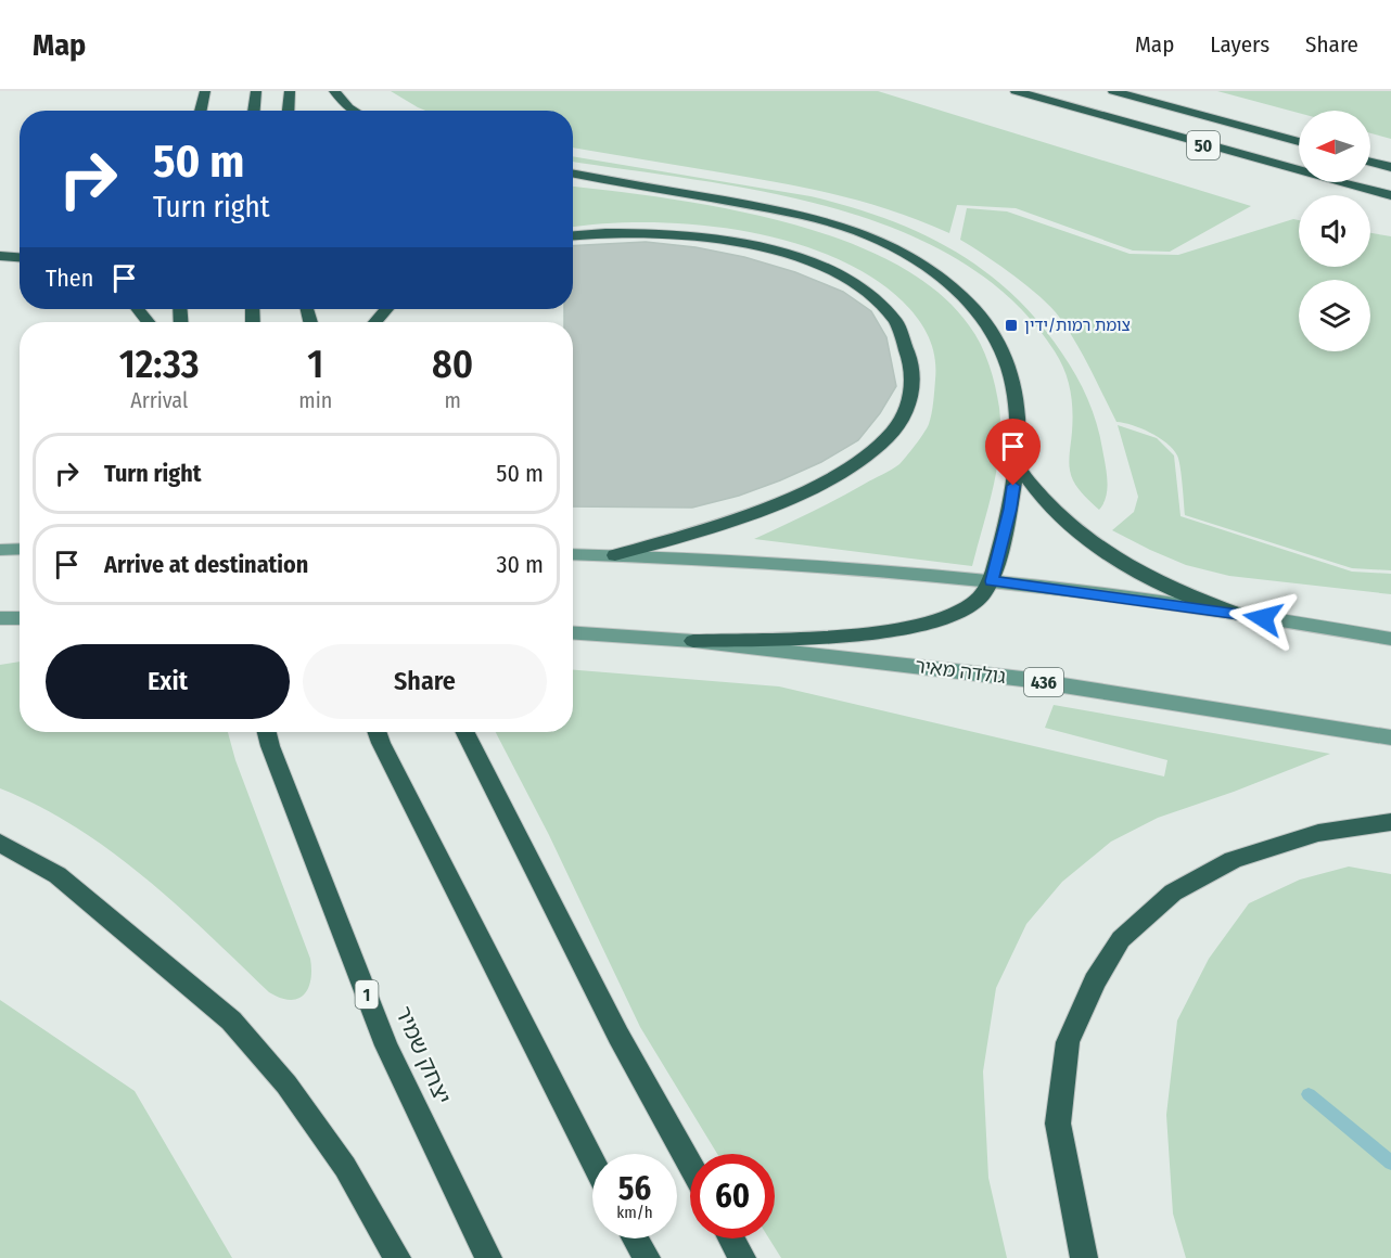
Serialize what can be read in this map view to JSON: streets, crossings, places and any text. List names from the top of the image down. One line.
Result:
{"streets":{"highway":["50","1","יצחק שמיר"],"main road":["גולדה מאיר","436"]},"places":{"transit":["צומת רמות/ידין"]},"north":"left","page":{"header":"Map","nav":["Map","Layers","Share"],"turn":["50 m","Turn right"],"then":"Then","eta":["12:33","Arrival","1","min","80","m"],"list":[{"name":"Turn right","value":"50 m"},{"name":"Arrive at destination","value":"30 m"}],"buttons":["Exit","Share"],"speed":"56 km/h","limit":"60"}}
